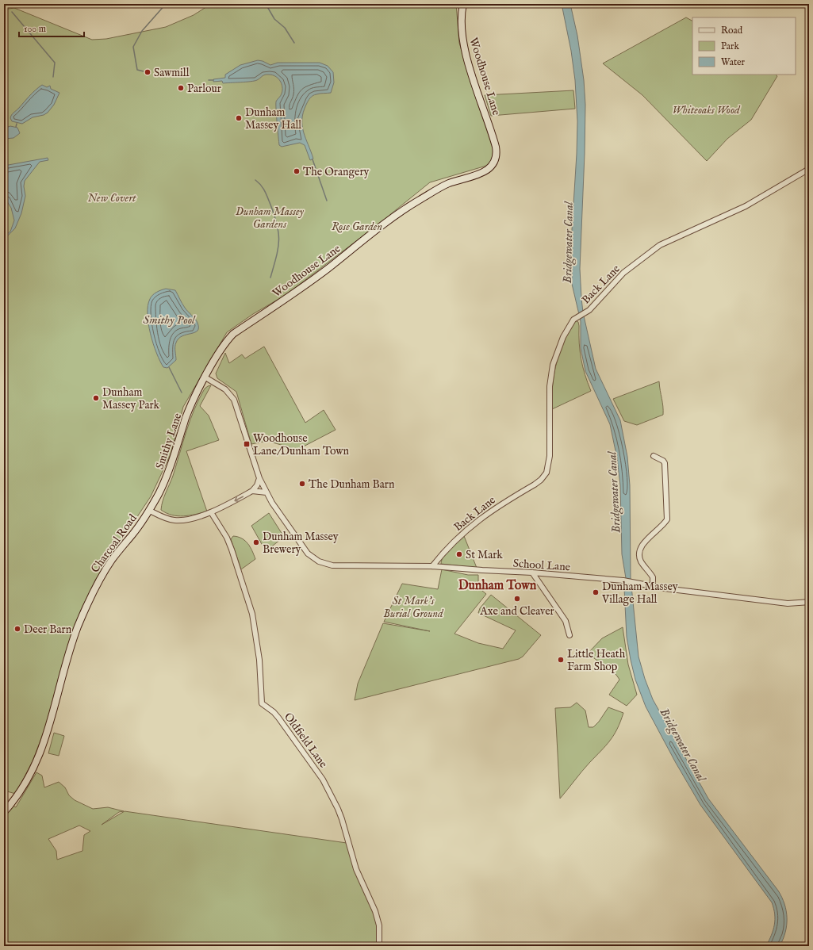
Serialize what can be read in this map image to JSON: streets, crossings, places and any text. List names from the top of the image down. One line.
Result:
{"streets":{"main road":["Woodhouse Lane","Smithy Lane","Charcoal Road"],"street":["Back Lane","School Lane","Oldfield Lane"]},"crossings":[["Woodhouse Lane","Smithy Lane"],["Back Lane","School Lane"],["Smithy Lane","Charcoal Road"],["Charcoal Road","School Lane"],["Charcoal Road","Oldfield Lane"]],"districts":["Dunham Town"],"water":["Bridgewater Canal","Smithy Pool"],"parks":["Whiteoaks Wood","New Covert","Dunham Massey Gardens","Rose Garden","St Mark's Burial Ground"],"places":{"other":["Sawmill","Parlour","Dunham Massey Hall","The Orangery","Dunham Massey Park","The Dunham Barn","Dunham Massey Brewery","St Mark","Dunham Massey Village Hall","Axe and Cleaver","Deer Barn","Little Heath Farm Shop"],"transit":["Woodhouse Lane/Dunham Town"]},"legend":["Road","Park","Water"],"scale_bar":"100 m"}
